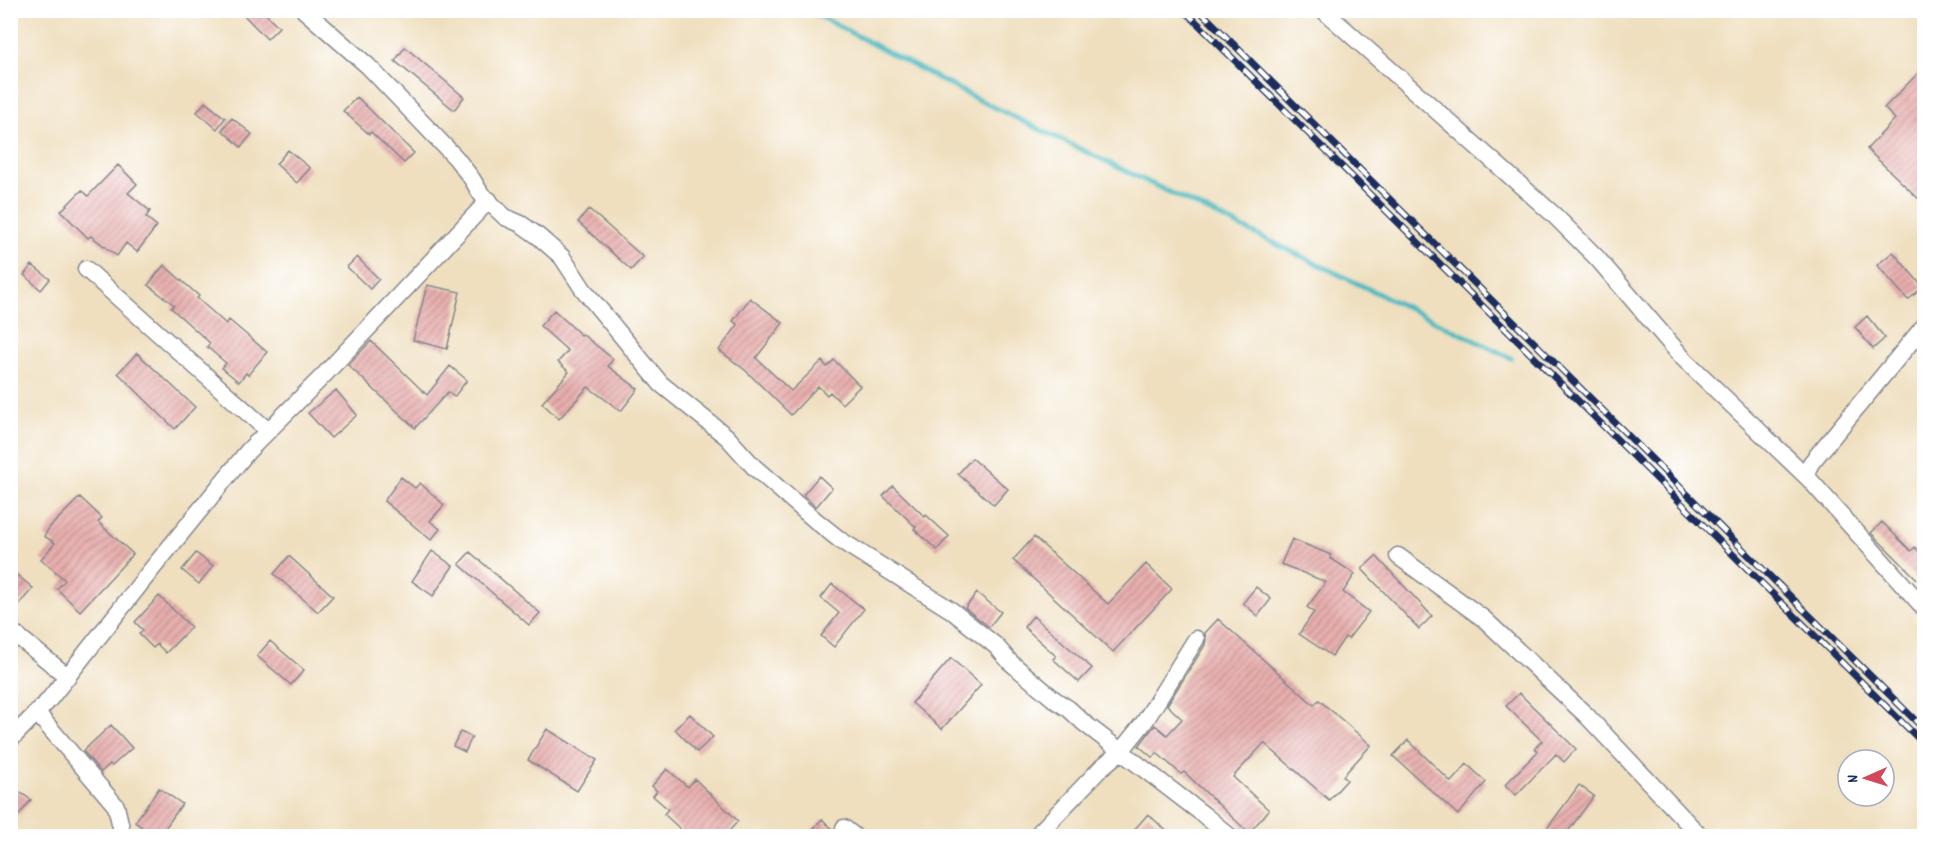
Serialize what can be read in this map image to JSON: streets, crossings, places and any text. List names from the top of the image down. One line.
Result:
{"north":"left"}
